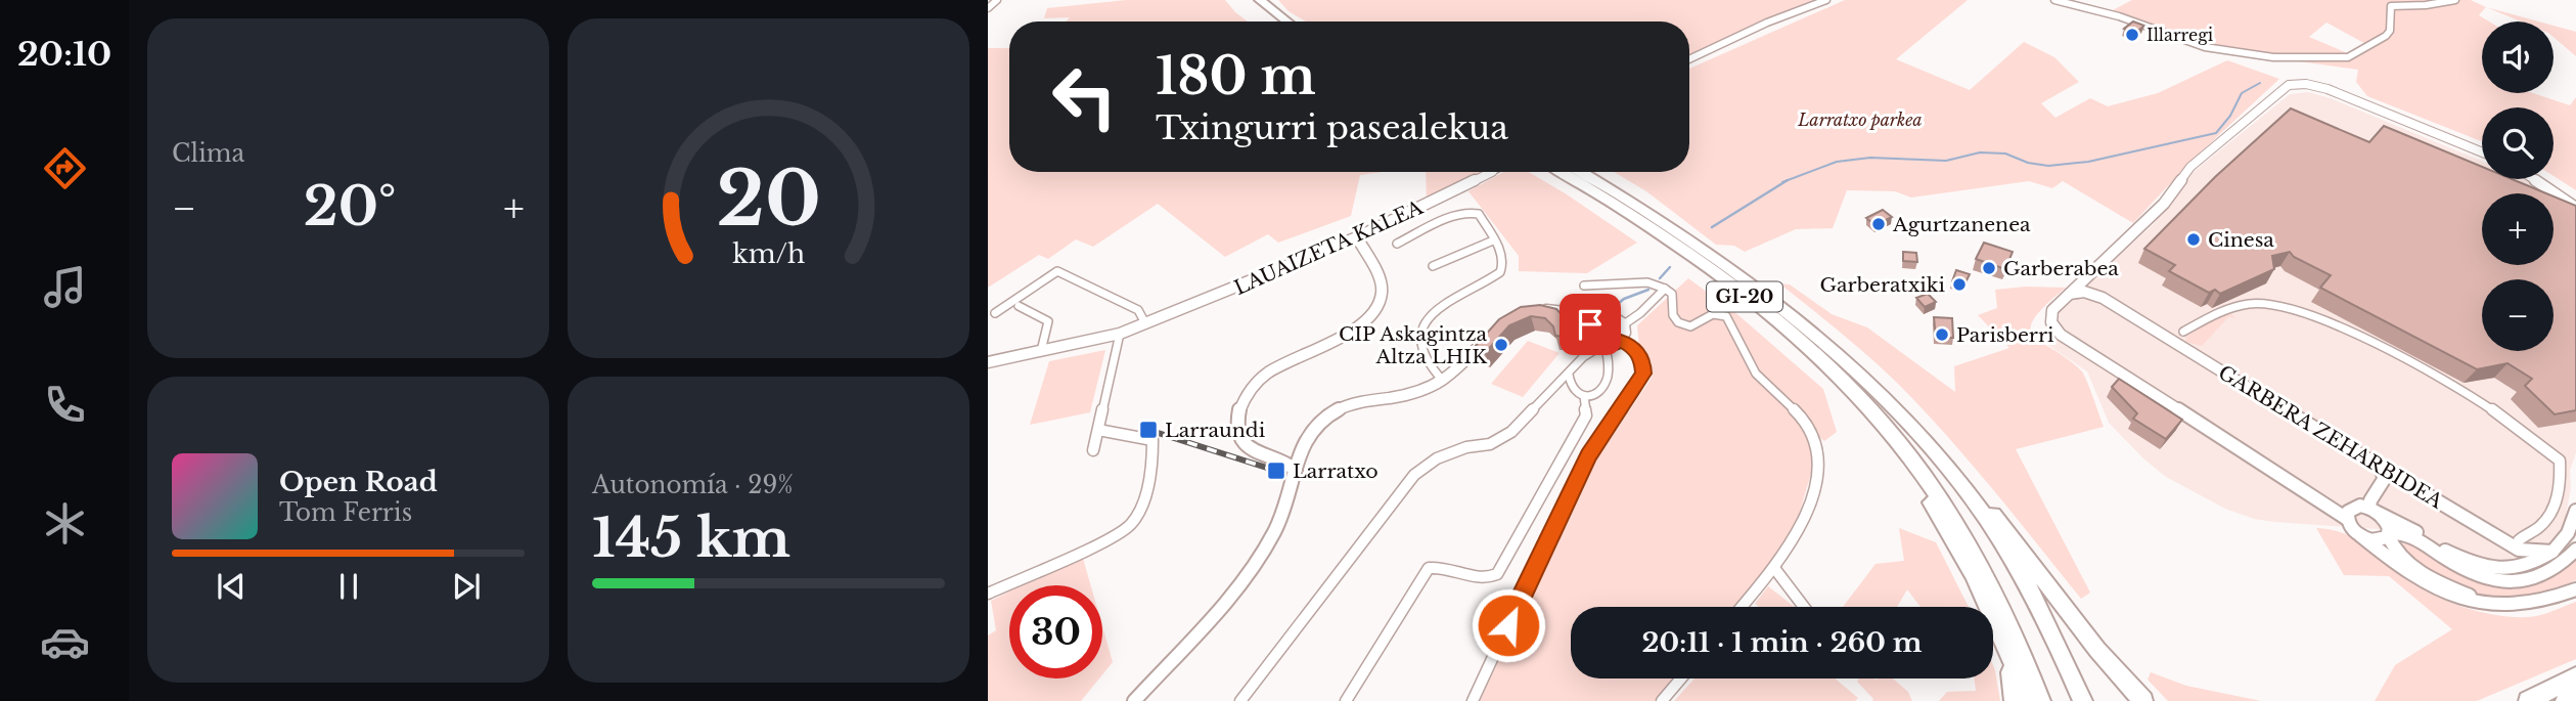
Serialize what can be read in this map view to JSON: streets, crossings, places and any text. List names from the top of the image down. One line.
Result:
{"streets":{"highway":["GI-20"],"street":["LAUAIZETA KALEA","GARBERA ZEHARBIDEA"]},"parks":["Larratxo parkea"],"places":{"other":["Illarregi","Agurtzanenea","Cinesa","Garberabea","Garberatxiki","Parisberri","CIP Askagintza Altza LHIK"],"transit":["Larraundi","Larratxo"]},"page":{"tabs":"20:10","tile":["Clima",["Autonomía · 29%","145 km"]],"map_buttons":["+","−"],"turn":["180 m","Txingurri pasealekua"],"heat":["−","20°","+"],"song":["Open Road","Tom Ferris"],"limit":"30","trip":"20:11 · 1 min · 260 m","gauge":["20","km/h"]}}
